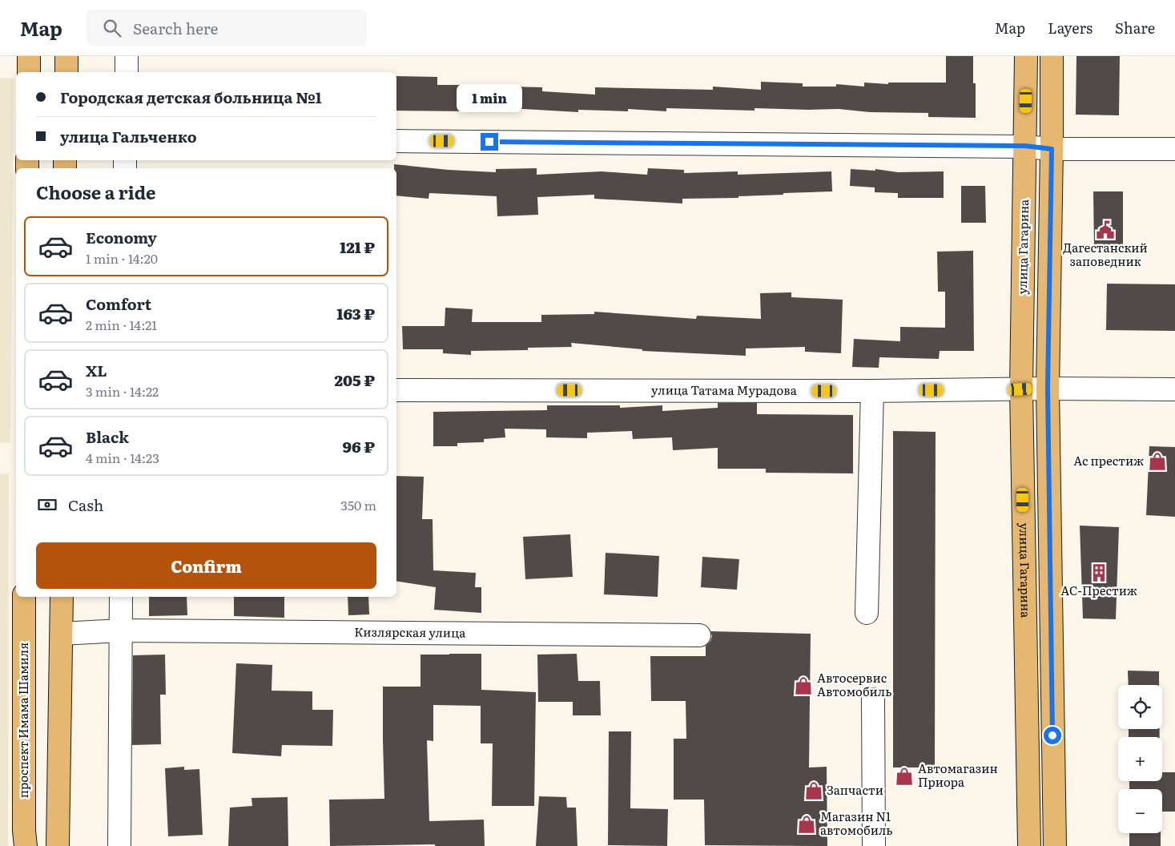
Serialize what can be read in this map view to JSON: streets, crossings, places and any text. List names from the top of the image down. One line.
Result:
{"streets":{"main road":["улица Гагарина","проспект Имама Шамиля"],"street":["улица Татама Мурадова","Кизлярская улица"]},"crossings":[["улица Гагарина","улица Татама Мурадова"]],"places":{"public building":["Дагестанский заповедник"],"shop":["Ас престиж","Автосервис Автомобиль","Автомагазин Приора","Запчасти","Магазин N1 автомобиль"],"building":["АС-Престиж"]},"page":{"header":"Map","search":"Search here","nav":["Map","Layers","Share"],"banner":["Городская детская больница №1","улица Гальченко"],"bubble":"1 min","heading":"Choose a ride","list":[{"name":"Economy","note":"1 min · 14:20","value":"121 ₽"},{"name":"Comfort","note":"2 min · 14:21","value":"163 ₽"},{"name":"XL","note":"3 min · 14:22","value":"205 ₽"},{"name":"Black","note":"4 min · 14:23","value":"96 ₽"}],"pay":["Cash","350 m"],"buttons":"Confirm","map_buttons":["+","−"]}}
